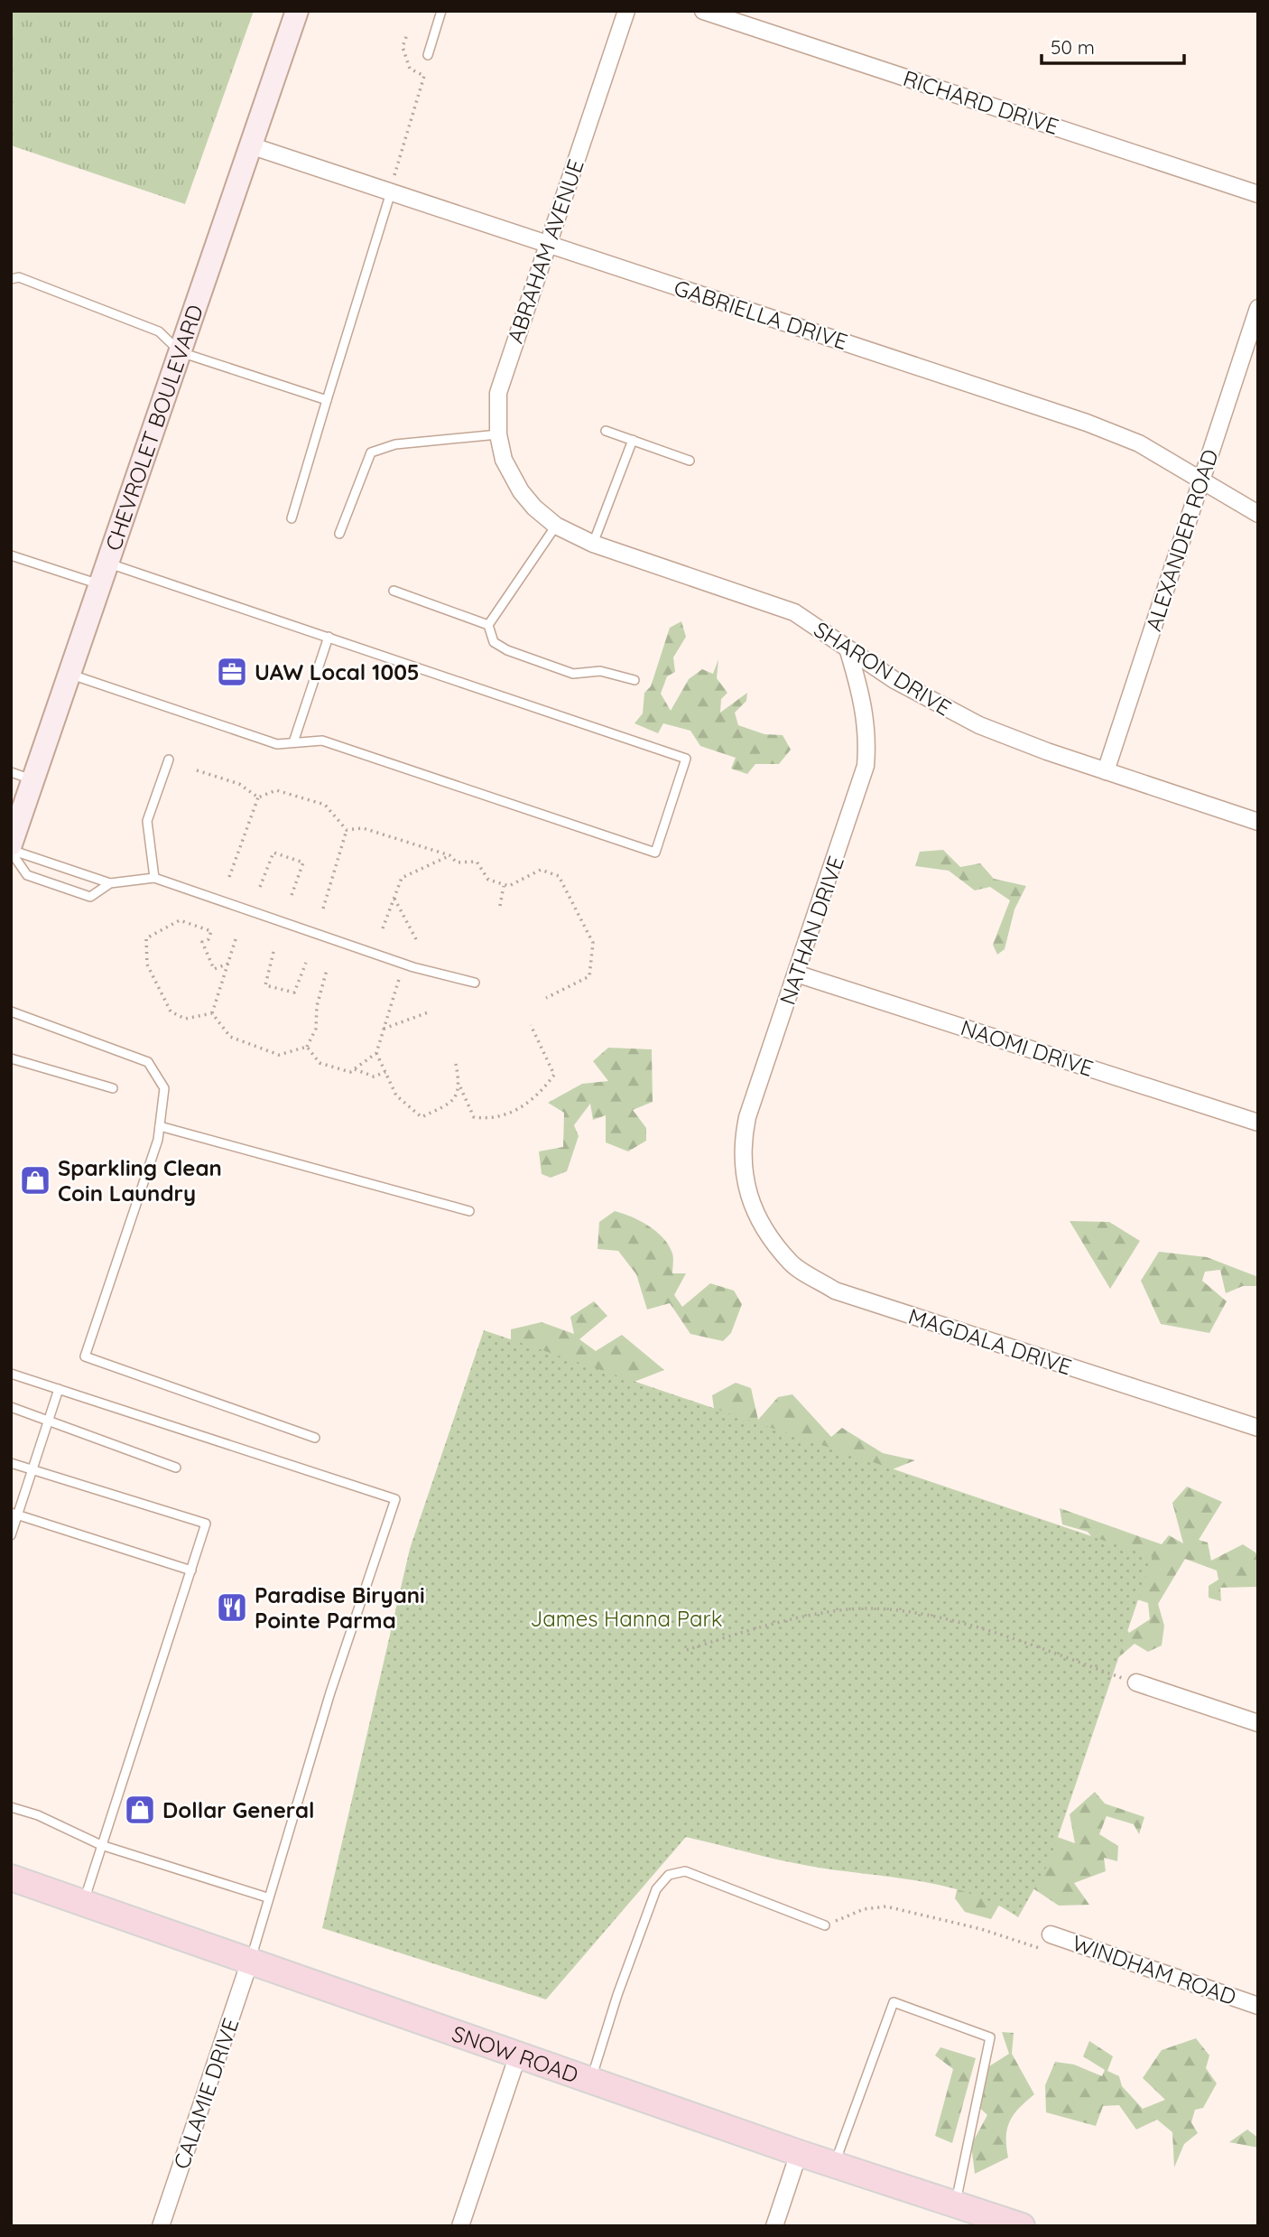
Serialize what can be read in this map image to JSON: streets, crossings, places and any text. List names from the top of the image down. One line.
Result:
{"streets":{"main road":["CHEVROLET BOULEVARD","SNOW ROAD"],"street":["RICHARD DRIVE","ABRAHAM AVENUE","GABRIELLA DRIVE","ALEXANDER ROAD","SHARON DRIVE","NATHAN DRIVE","NAOMI DRIVE","MAGDALA DRIVE","WINDHAM ROAD","CALAMIE DRIVE"]},"crossings":[["ABRAHAM AVENUE","GABRIELLA DRIVE"],["ABRAHAM AVENUE","SHARON DRIVE"],["GABRIELLA DRIVE","CHEVROLET BOULEVARD"],["GABRIELLA DRIVE","ALEXANDER ROAD"],["ALEXANDER ROAD","SHARON DRIVE"],["SHARON DRIVE","NATHAN DRIVE"],["NATHAN DRIVE","NAOMI DRIVE"],["NATHAN DRIVE","MAGDALA DRIVE"],["SNOW ROAD","CALAMIE DRIVE"]],"parks":["James Hanna Park"],"places":{"office":["UAW Local 1005"],"shop":["Sparkling Clean Coin Laundry","Dollar General"],"restaurant":["Paradise Biryani Pointe Parma"]},"scale_bar":"50 m"}
